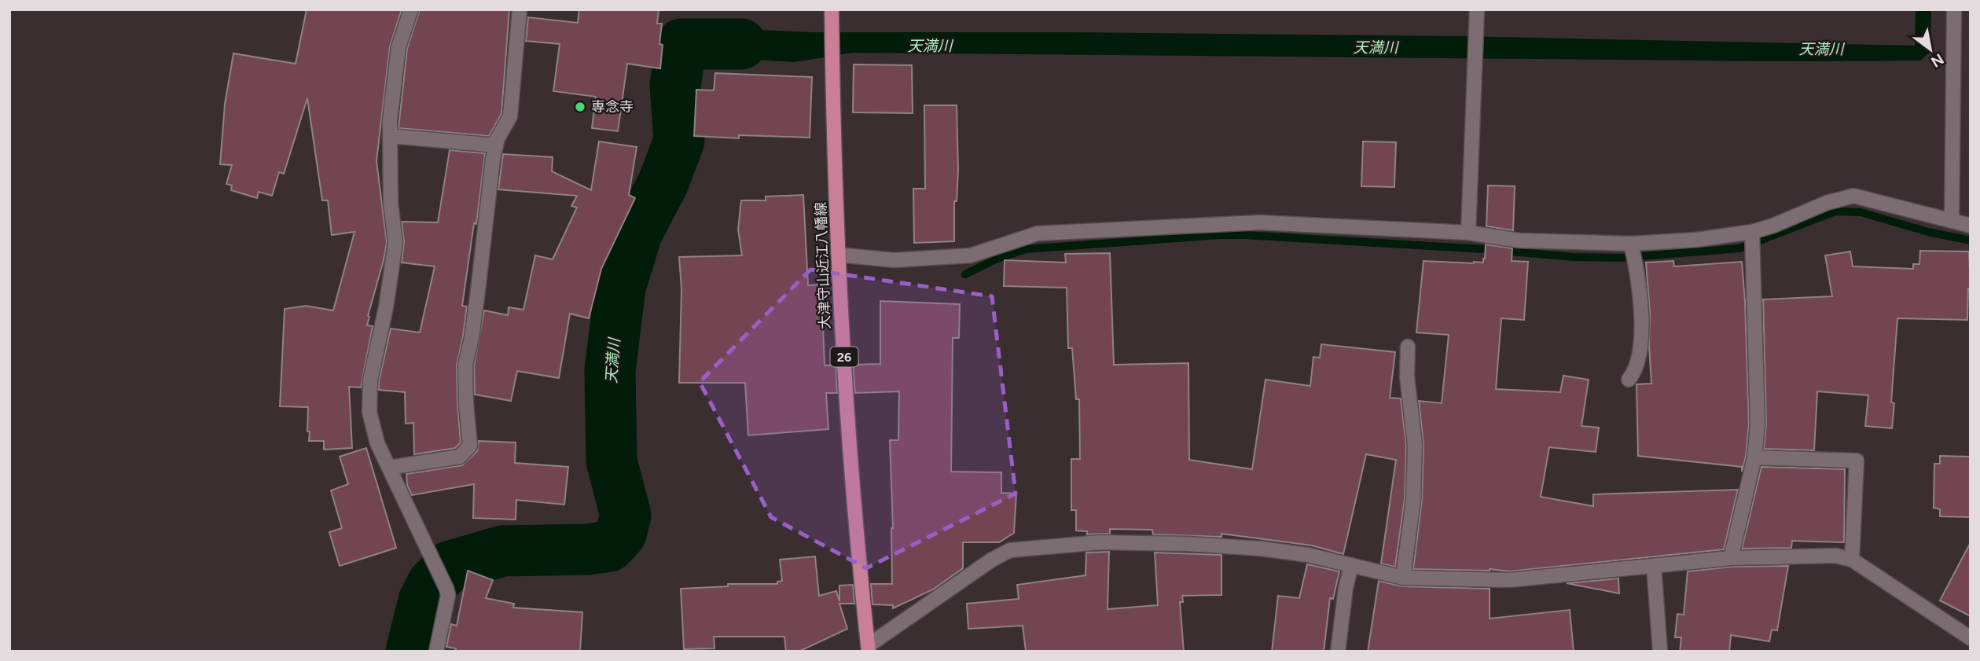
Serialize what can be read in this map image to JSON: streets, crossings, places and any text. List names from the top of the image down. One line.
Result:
{"streets":{"main road":["大津守山近江八幡線","26"]},"water":["天満川"],"places":["専念寺"],"north":"bottom right"}
